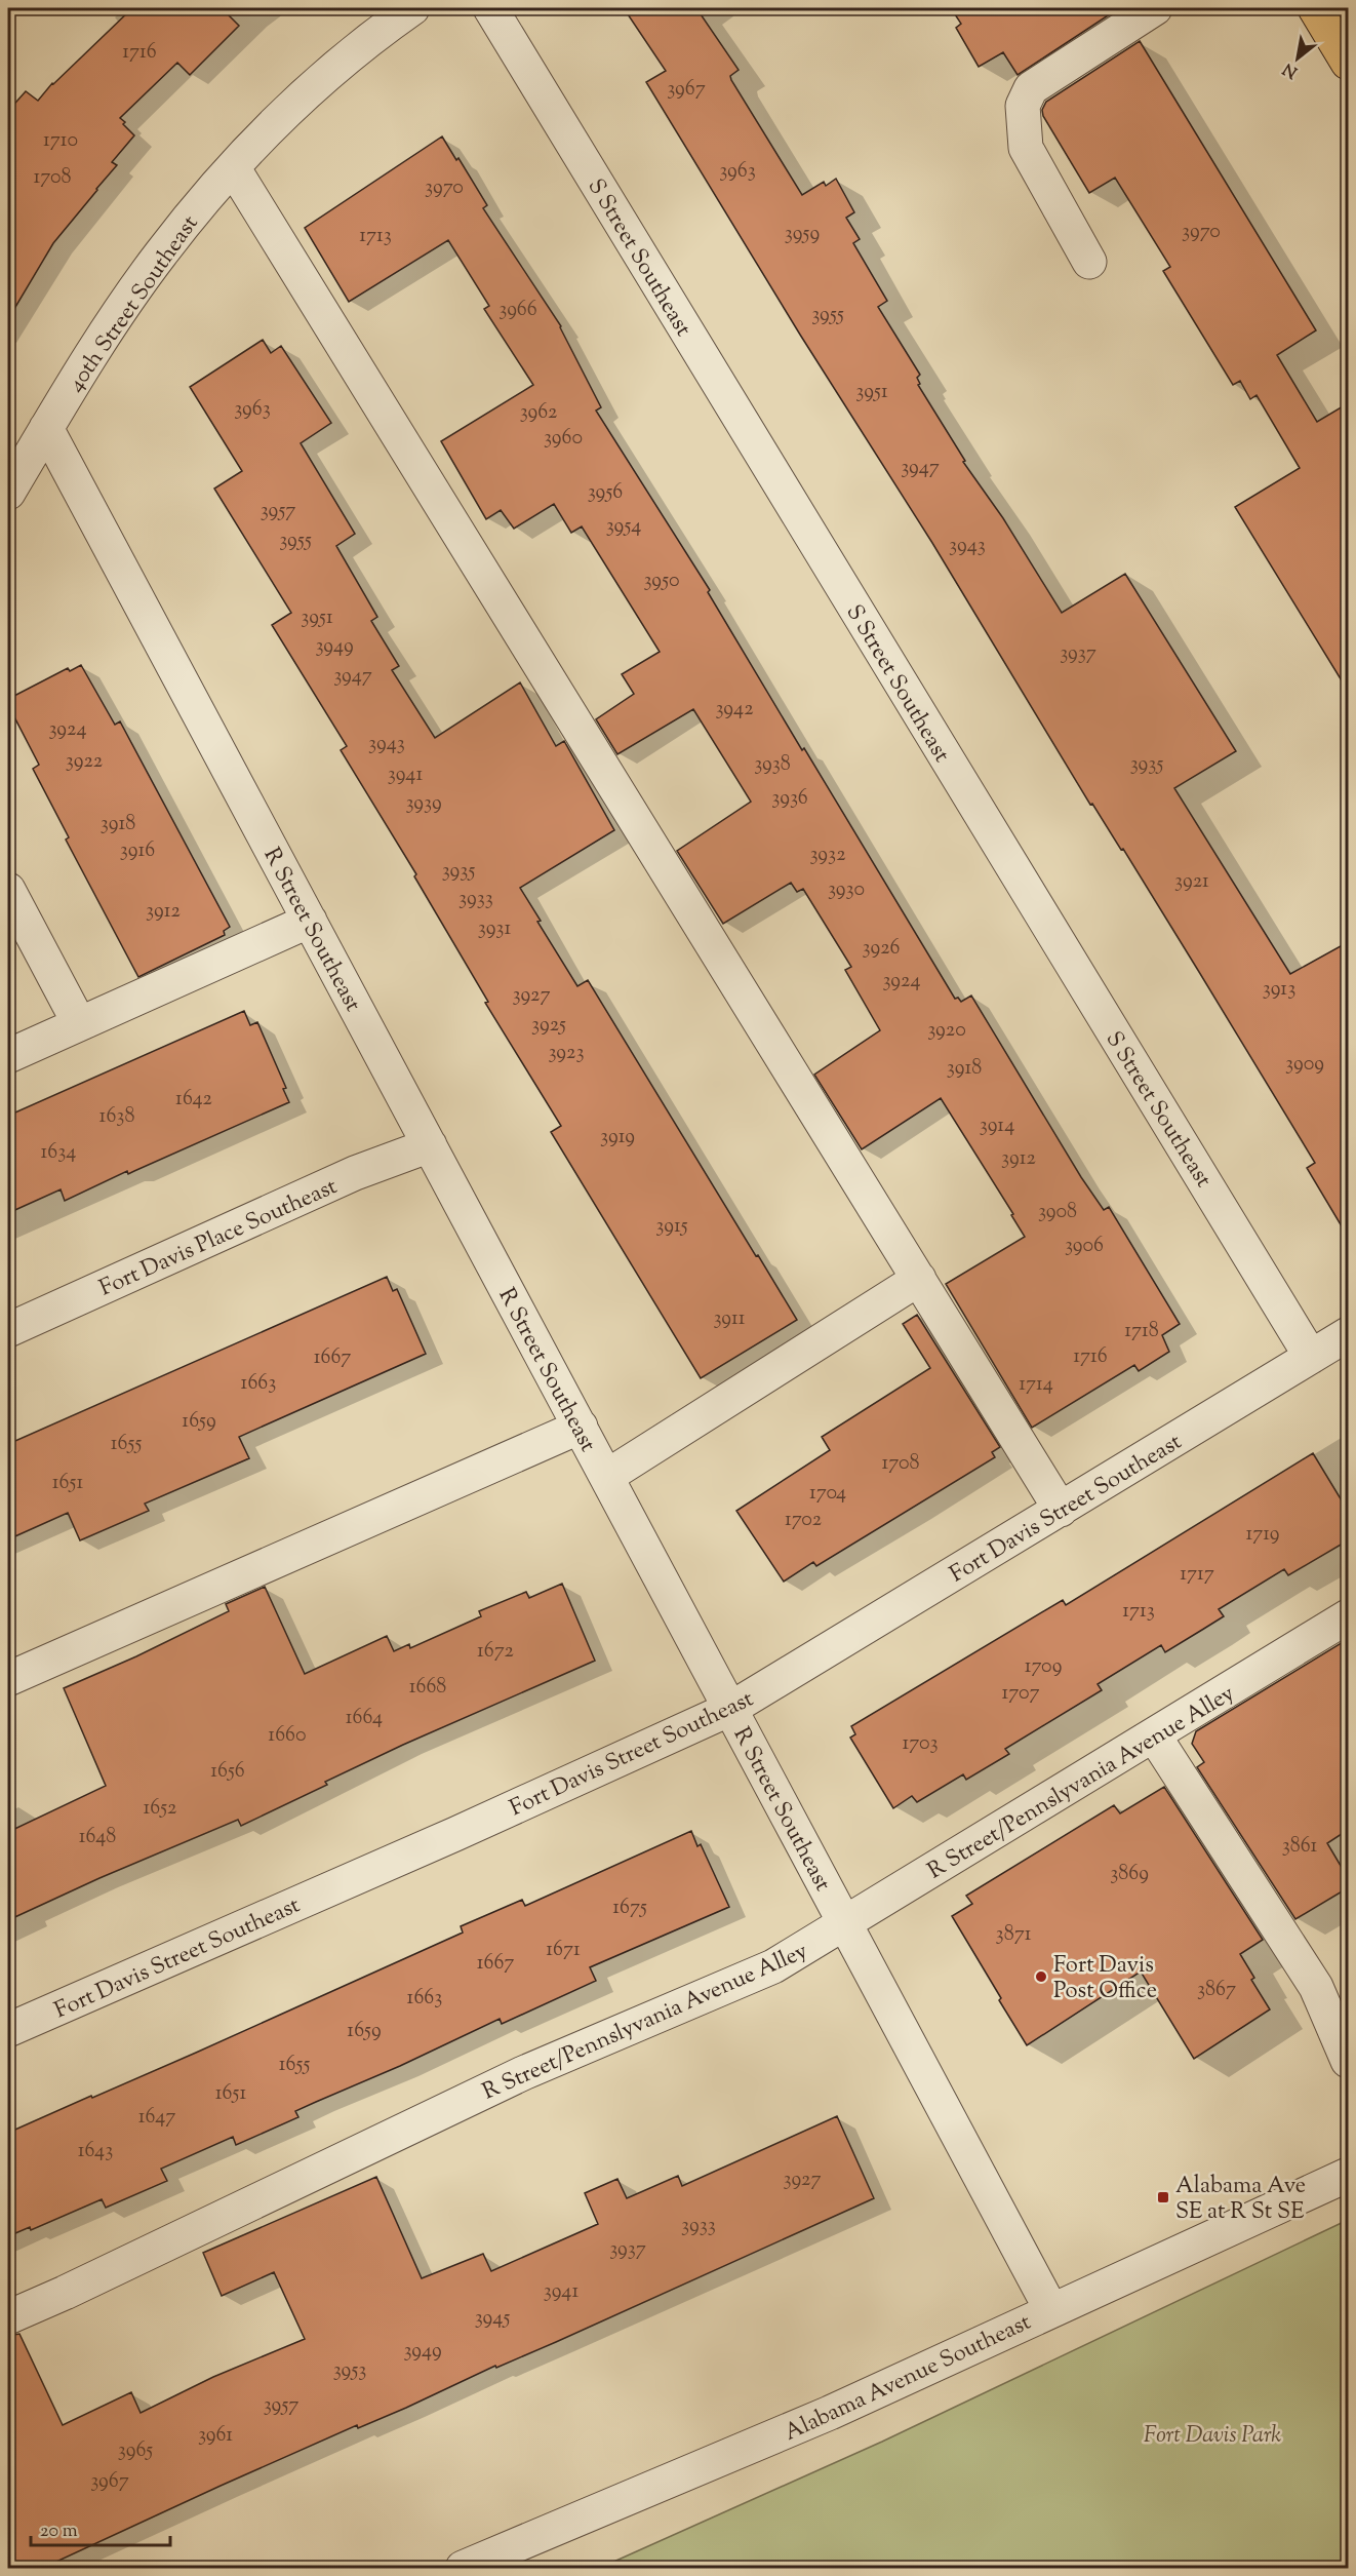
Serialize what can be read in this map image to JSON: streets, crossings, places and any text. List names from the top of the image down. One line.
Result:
{"streets":{"street":["S Street Southeast","40th Street Southeast","R Street Southeast","Fort Davis Place Southeast","Fort Davis Street Southeast","R Street/Pennslyvania Avenue Alley","Alabama Avenue Southeast"]},"crossings":[["S Street Southeast","Fort Davis Street Southeast"],["40th Street Southeast","R Street Southeast"],["R Street Southeast","Fort Davis Place Southeast"],["R Street Southeast","Fort Davis Street Southeast"],["R Street Southeast","R Street/Pennslyvania Avenue Alley"],["R Street Southeast","Alabama Avenue Southeast"]],"parks":["Fort Davis Park"],"places":{"other":["Fort Davis Post Office"],"transit":["Alabama Ave SE at R St SE"]},"house_numbers":["1716","3967","1710","3963","1708","3970","3970","3959","1713","3966","3955","3951","3963","3962","3960","3947","3956","3957","3954","3955","3943","3950","3951","3949","3937","3947","3942","3924","3943","3922","3938","3935","3941","3936","3939","3918","3916","3932","3935","3921","3930","3933","3912","3931","3926","3924","3913","3927","3925","3920","3923","3909","3918","1642","1638","3914","3919","1634","3912","3908","3915","3906","3911","1718","1716","1667","1663","1714","1659","1655","1708","1651","1704","1702","1719","1717","1713","1672","1709","1668","1707","1664","1660","1703","1656","1652","1648","3861","3869","1675","3871","1671","1667","3867","1663","1659","1655","1651","1647","1643","3927","3933","3937","3941","3945","3949","3953","3957","3961","3965","3967"],"scale_bar":"20 m","north":"bottom left"}
